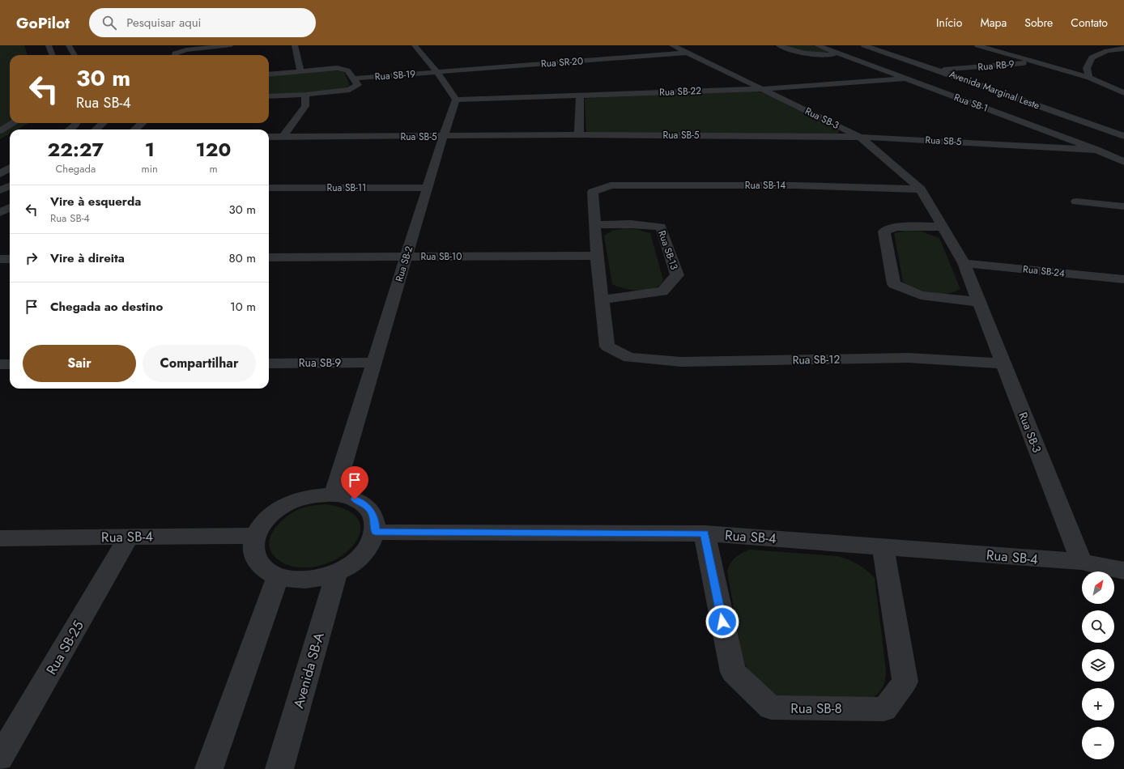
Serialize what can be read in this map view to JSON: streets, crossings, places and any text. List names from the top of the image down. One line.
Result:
{"streets":{"street":["Rua SR-20","Rua RB-9","Rua SB-19","Avenida Marginal Leste","Rua SB-22","Rua SB-1","Rua SB-3","Rua SB-5","Rua SB-14","Rua SB-11","Rua SB-13","Rua SB-10","Rua SB-2","Rua SB-24","Rua SB-12","Rua SB-9","Rua SB-4","Rua SB-25","Avenida SB-A","Rua SB-8"]},"crossings":[["Rua SR-20","Rua SB-19"],["Rua SR-20","Rua SB-3"],["Rua RB-9","Avenida Marginal Leste"],["Rua SB-22","Rua SB-1"],["Rua SB-22","Rua SB-3"],["Rua SB-22","Rua SB-2"],["Rua SB-1","Rua SB-5"],["Rua SB-3","Rua SB-5"],["Rua SB-3","Rua SB-14"],["Rua SB-3","Rua SB-24"],["Rua SB-3","Rua SB-12"],["Rua SB-3","Rua SB-4"],["Rua SB-5","Rua SB-2"],["Rua SB-14","Rua SB-13"],["Rua SB-11","Rua SB-2"],["Rua SB-13","Rua SB-12"],["Rua SB-10","Rua SB-2"],["Rua SB-2","Rua SB-9"],["Rua SB-2","Rua SB-4"],["Rua SB-2","Avenida SB-A"],["Rua SB-4","Rua SB-25"],["Rua SB-4","Avenida SB-A"],["Rua SB-4","Rua SB-8"]],"north":"top right","page":{"header":"GoPilot","search":"Pesquisar aqui","nav":["Início","Mapa","Sobre","Contato"],"turn":["30 m","Rua SB-4"],"eta":["22:27","Chegada","1","min","120","m"],"list":[{"name":"Vire à esquerda","note":"Rua SB-4","value":"30 m"},{"name":"Vire à direita","value":"80 m"},{"name":"Chegada ao destino","value":"10 m"}],"buttons":["Sair","Compartilhar"],"map_buttons":["+","−"]}}
